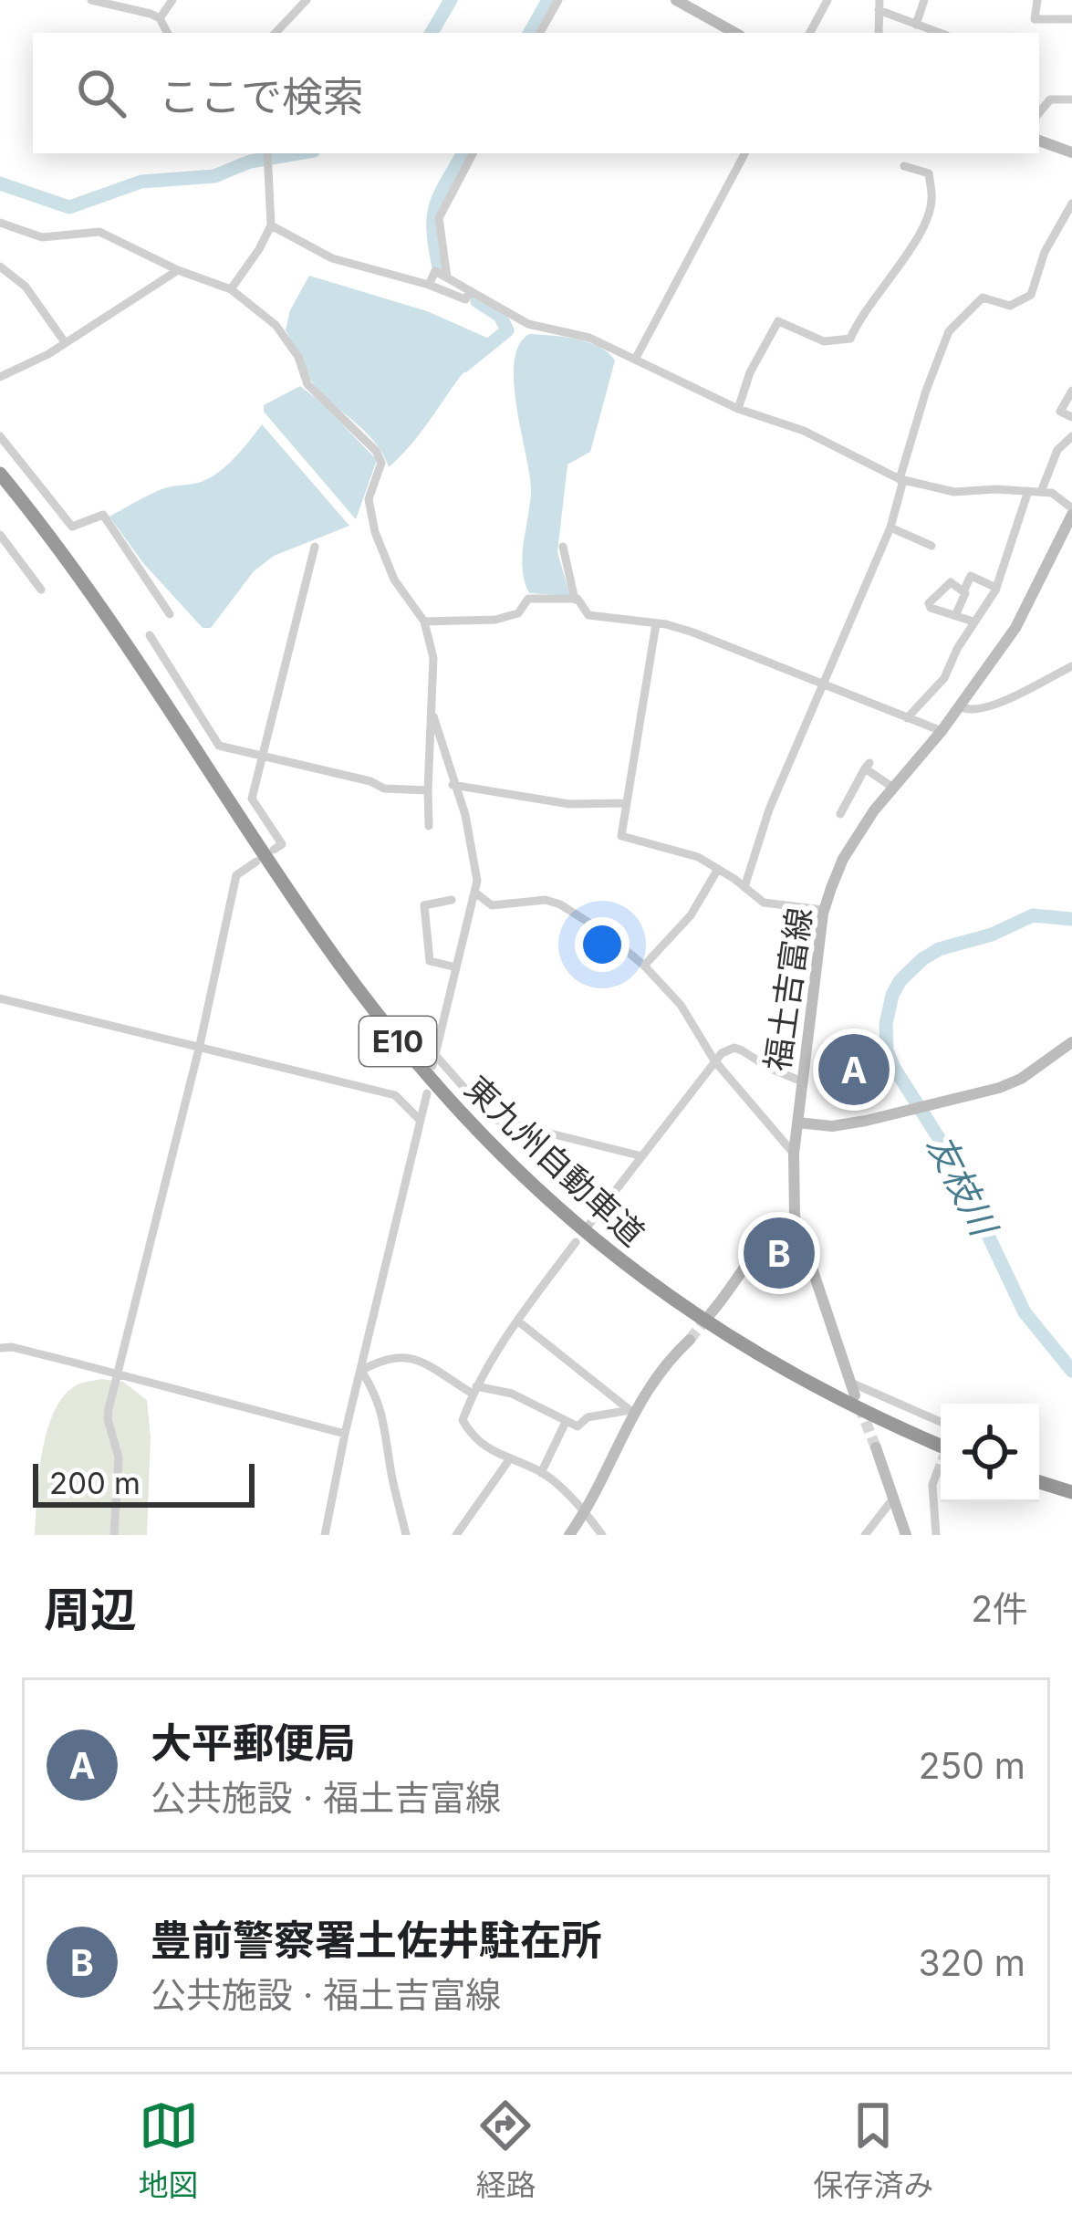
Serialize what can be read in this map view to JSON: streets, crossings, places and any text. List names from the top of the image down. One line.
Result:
{"streets":{"highway":["E10","東九州自動車道"],"main road":["福土吉富線"]},"water":["友枝川"],"scale_bar":"200 m","page":{"search":"ここで検索","pins":["A","B"],"scale":"200 m","heading":["周辺","2件"],"list":[{"mark":"A","name":"大平郵便局","note":"公共施設 · 福土吉富線","value":"250 m"},{"mark":"B","name":"豊前警察署土佐井駐在所","note":"公共施設 · 福土吉富線","value":"320 m"}],"nav":["地図","経路","保存済み"]}}
